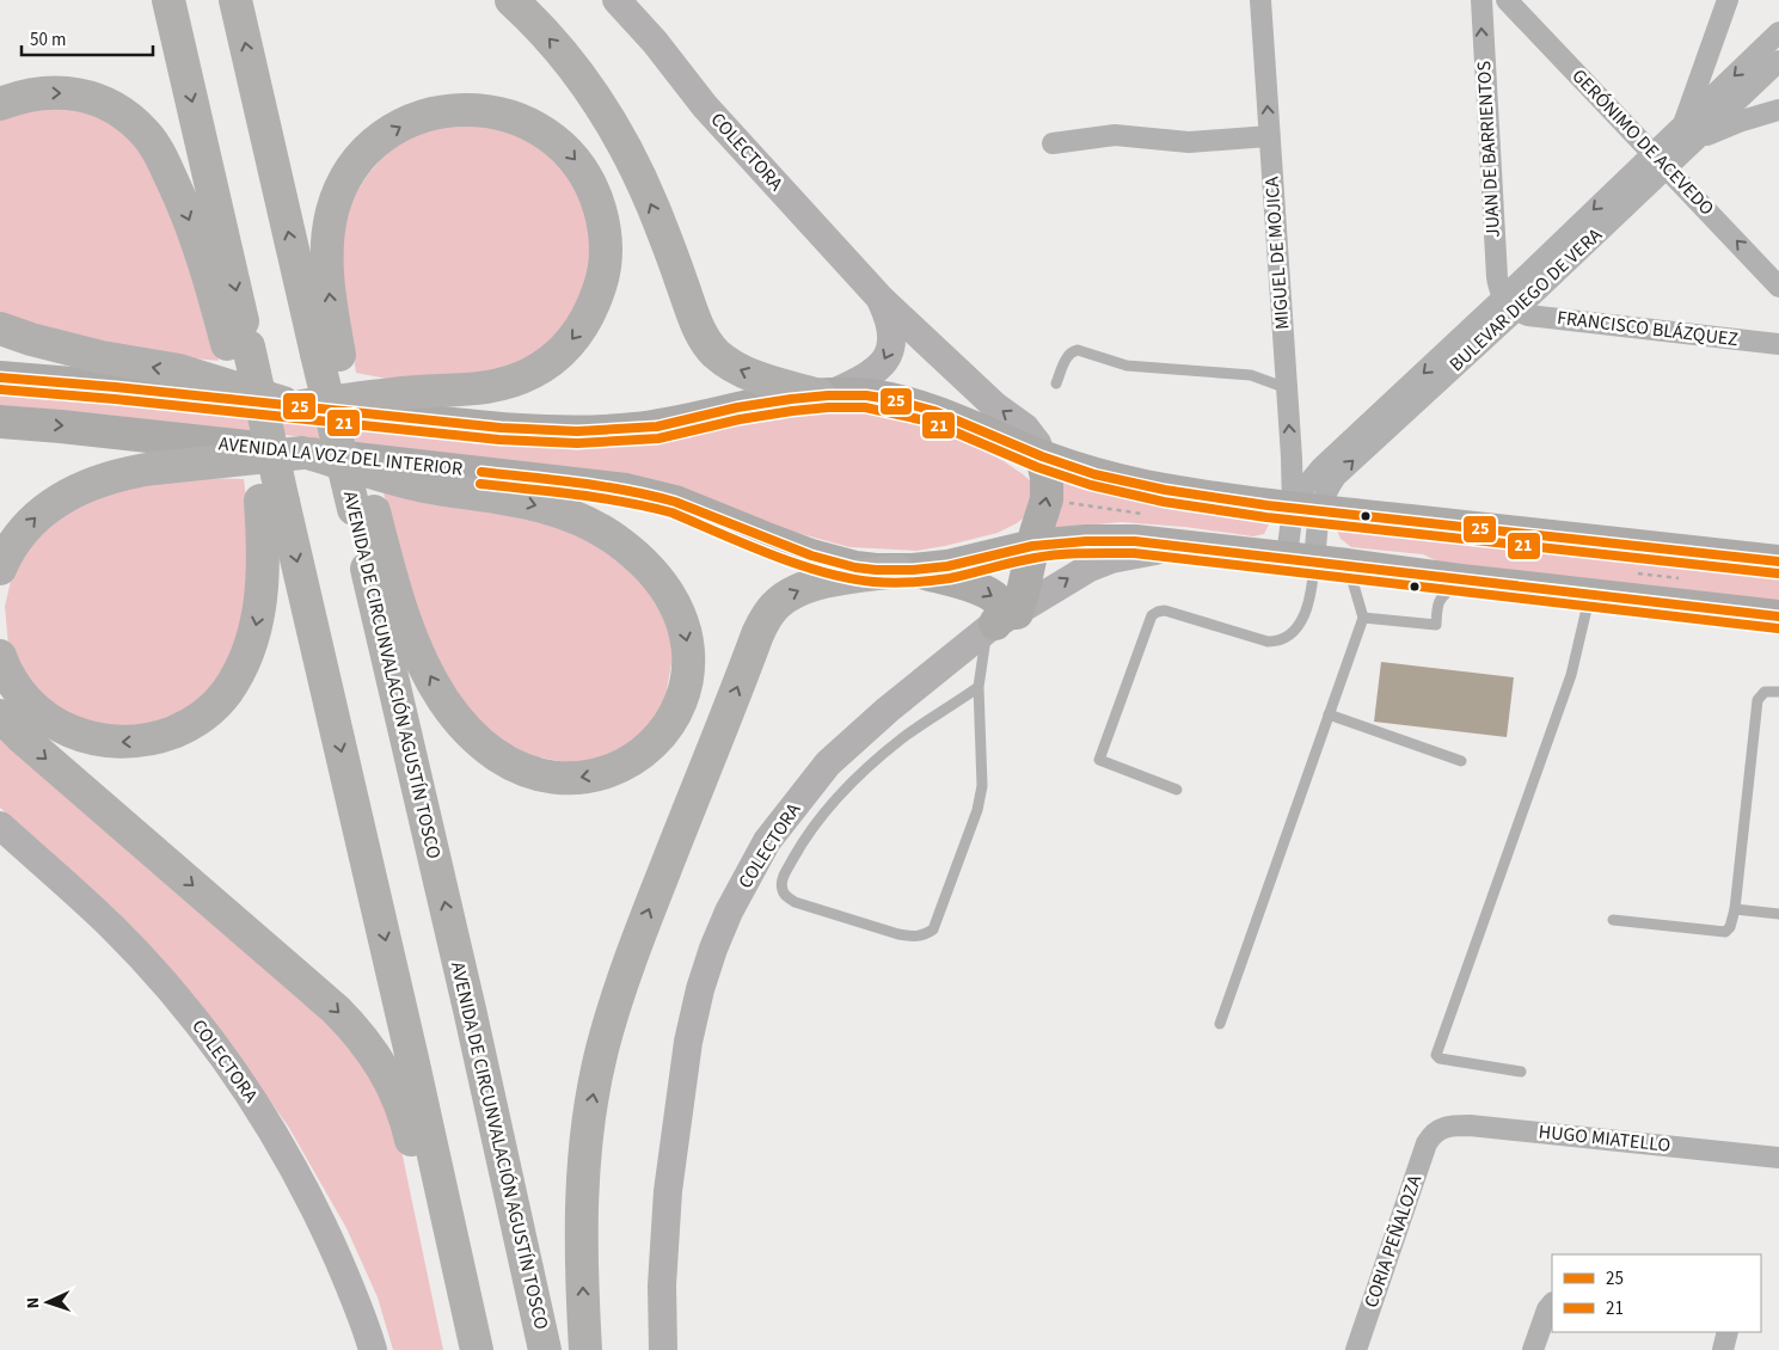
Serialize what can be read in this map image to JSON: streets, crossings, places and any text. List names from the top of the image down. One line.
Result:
{"streets":{"highway":["AVENIDA DE CIRCUNVALACIÓN AGUSTÍN TOSCO"],"main road":["AVENIDA LA VOZ DEL INTERIOR"],"street":["GERÓNIMO DE ACEVEDO","JUAN DE BARRIENTOS","COLECTORA","MIGUEL DE MOJICA","BULEVAR DIEGO DE VERA","FRANCISCO BLÁZQUEZ","HUGO MIATELLO","CORIA PEÑALOZA"]},"crossings":[["GERÓNIMO DE ACEVEDO","BULEVAR DIEGO DE VERA"],["JUAN DE BARRIENTOS","BULEVAR DIEGO DE VERA"],["JUAN DE BARRIENTOS","FRANCISCO BLÁZQUEZ"],["MIGUEL DE MOJICA","BULEVAR DIEGO DE VERA"],["BULEVAR DIEGO DE VERA","FRANCISCO BLÁZQUEZ"],["AVENIDA LA VOZ DEL INTERIOR","AVENIDA DE CIRCUNVALACIÓN AGUSTÍN TOSCO"],["HUGO MIATELLO","CORIA PEÑALOZA"]],"one_way":["GERÓNIMO DE ACEVEDO","JUAN DE BARRIENTOS","MIGUEL DE MOJICA"],"lines":["transit line 25","transit line 21"],"legend":["25","21"],"scale_bar":"50 m","north":"left"}
